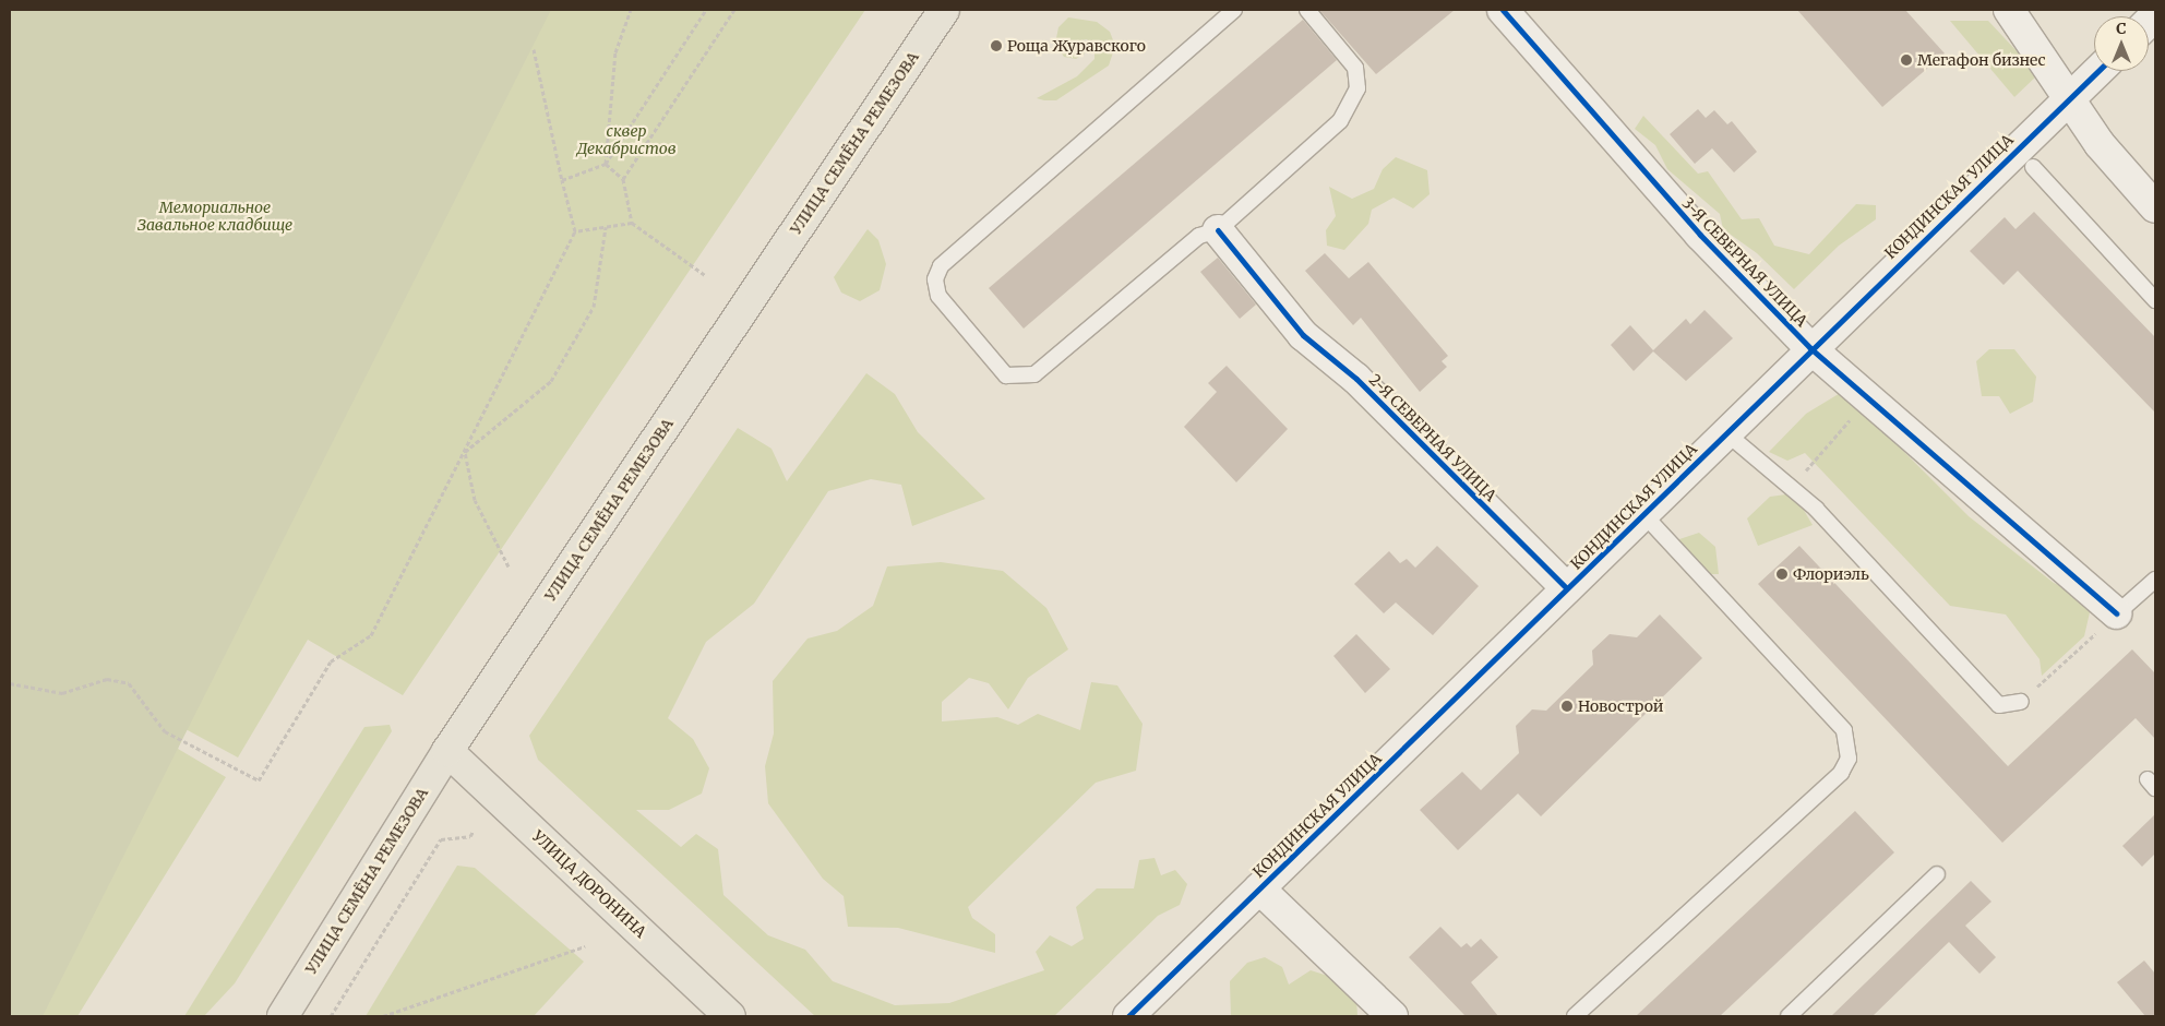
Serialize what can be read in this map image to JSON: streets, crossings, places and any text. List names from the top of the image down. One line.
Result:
{"streets":{"main road":["УЛИЦА СЕМЁНА РЕМЕЗОВА","УЛИЦА ДОРОНИНА"],"street":["КОНДИНСКАЯ УЛИЦА","3-Я СЕВЕРНАЯ УЛИЦА","2-Я СЕВЕРНАЯ УЛИЦА"]},"crossings":[["УЛИЦА СЕМЁНА РЕМЕЗОВА","УЛИЦА ДОРОНИНА"],["КОНДИНСКАЯ УЛИЦА","3-Я СЕВЕРНАЯ УЛИЦА"],["КОНДИНСКАЯ УЛИЦА","2-Я СЕВЕРНАЯ УЛИЦА"]],"parks":["сквер Декабристов","Мемориальное Завальное кладбище"],"places":["Роща Журавского","Мегафон бизнес","Флориэль","Новострой"],"north":"top"}
